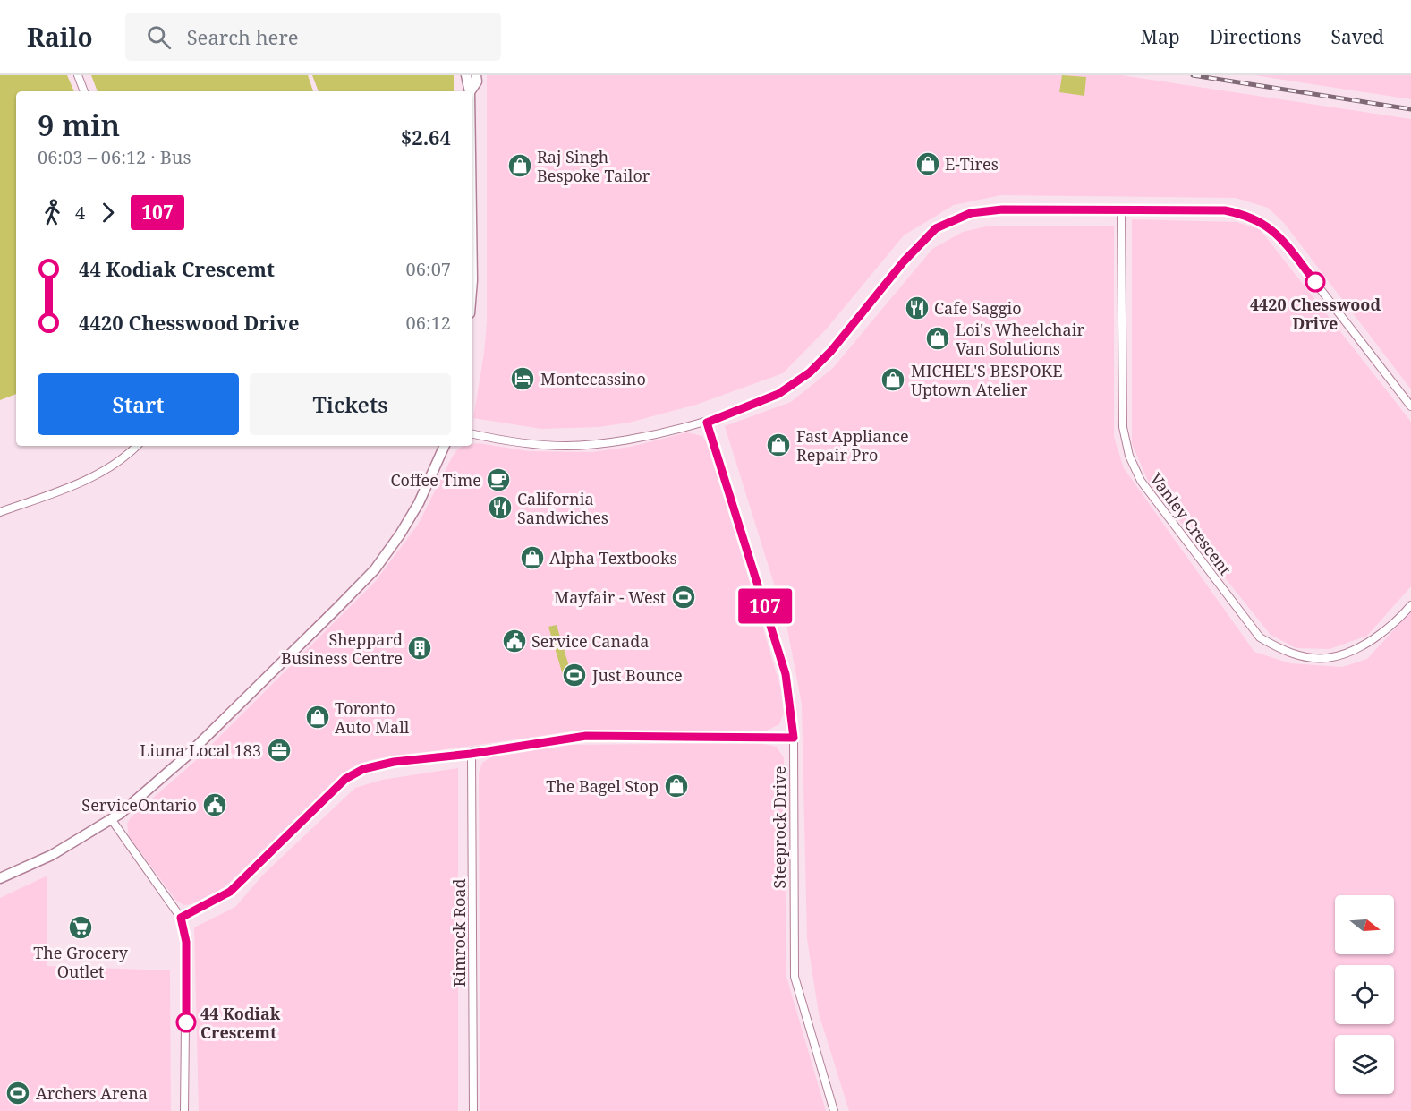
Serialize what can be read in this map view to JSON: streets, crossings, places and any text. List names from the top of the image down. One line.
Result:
{"streets":{"street":["Vanley Crescent","Steeprock Drive","Rimrock Road"]},"places":{"shop":["E-Tires","Raj Singh Bespoke Tailor","Loi's Wheelchair Van Solutions","MICHEL'S BESPOKE Uptown Atelier","Fast Appliance Repair Pro","Alpha Textbooks","Toronto Auto Mall","The Bagel Stop"],"other":["4420 Chesswood Drive","44 Kodiak Crescemt"],"restaurant":["Cafe Saggio","California Sandwiches"],"hotel":["Montecassino"],"cafe":["Coffee Time"],"sports":["Mayfair - West","Just Bounce","Archers Arena"],"public building":["Service Canada","ServiceOntario"],"building":["Sheppard Business Centre"],"office":["Liuna Local 183"],"supermarket":["The Grocery Outlet"]},"lines":["bus line 107"],"north":"right","page":{"header":"Railo","search":"Search here","nav":["Map","Directions","Saved"],"on_map":"107","heading":["9 min","06:03 – 06:12 · Bus","$2.64"],"legs":["4","107"],"list":[{"name":"44 Kodiak Crescemt","value":"06:07"},{"name":"4420 Chesswood Drive","value":"06:12"}],"buttons":["Start","Tickets"]}}
